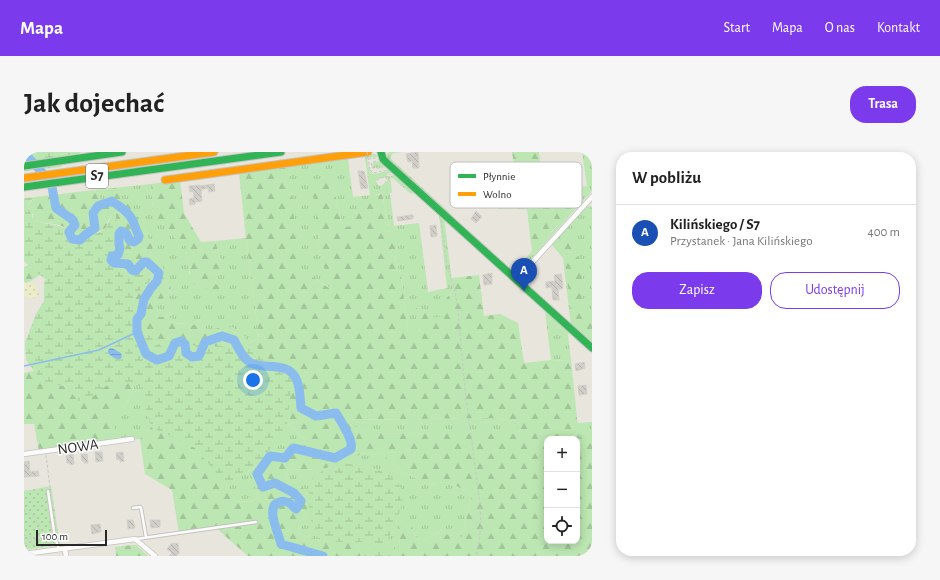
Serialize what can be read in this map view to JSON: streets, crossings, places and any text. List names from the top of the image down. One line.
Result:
{"streets":{"main road":["S7"],"street":["NOWA"]},"legend":["Płynnie","Wolno"],"scale_bar":"100 m","page":{"header":"Mapa","nav":["Start","Mapa","O nas","Kontakt"],"buttons":["Trasa",["Zapisz","Udostępnij"]],"title":"Jak dojechać","heading":"W pobliżu","list":[{"mark":"A","name":"Kilińskiego / S7","note":"Przystanek · Jana Kilińskiego","value":"400 m"}],"pins":"A","map_buttons":["+","−"],"scale":"100 m"}}
